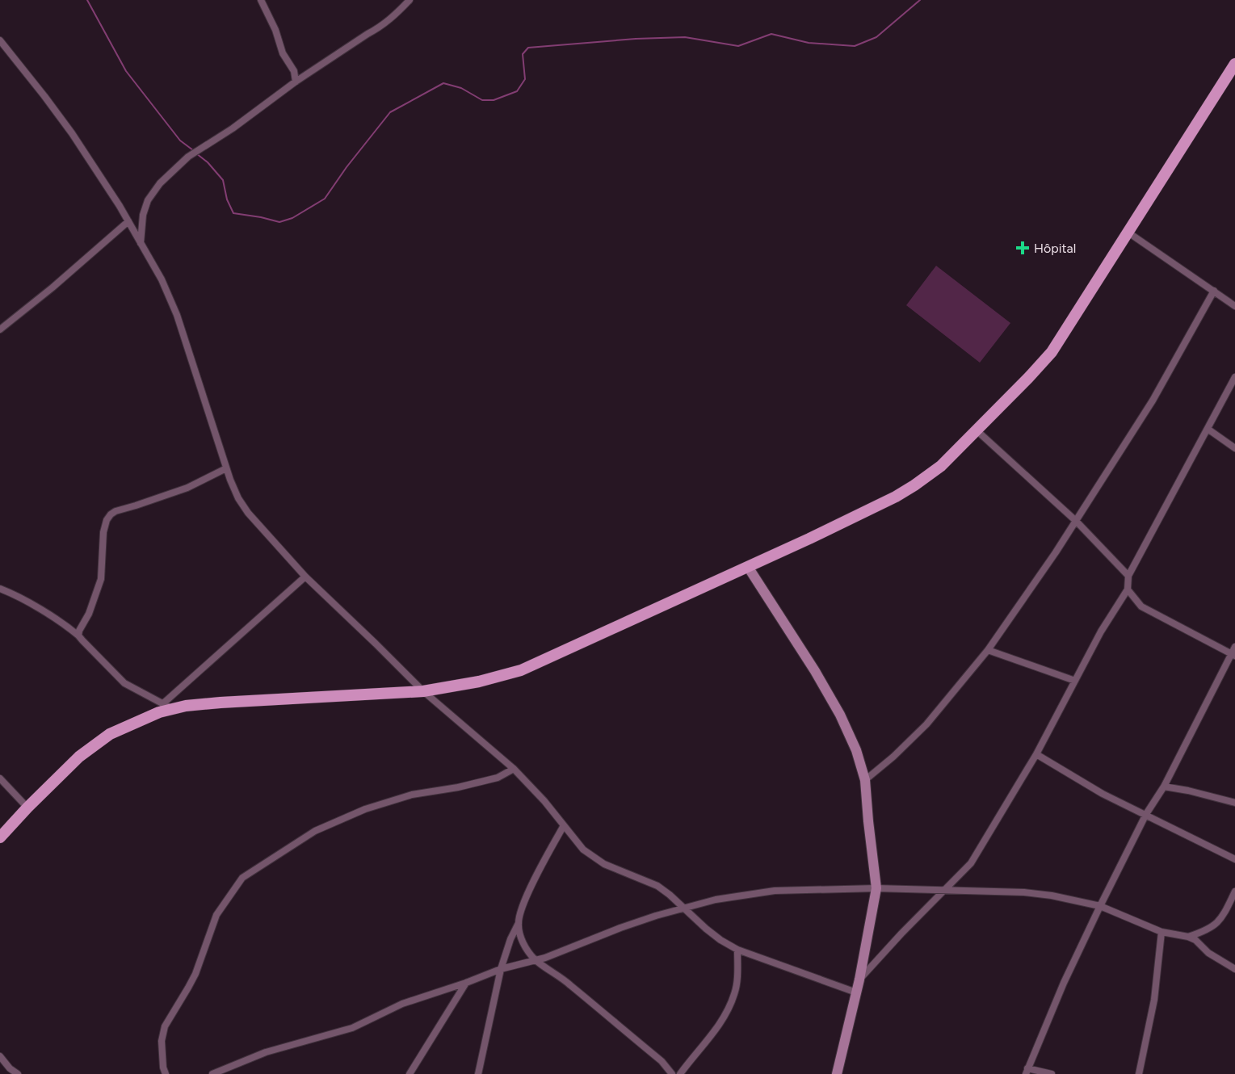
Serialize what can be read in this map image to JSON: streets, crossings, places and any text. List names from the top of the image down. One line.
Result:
{"places":{"health":["Hôpital"]}}
